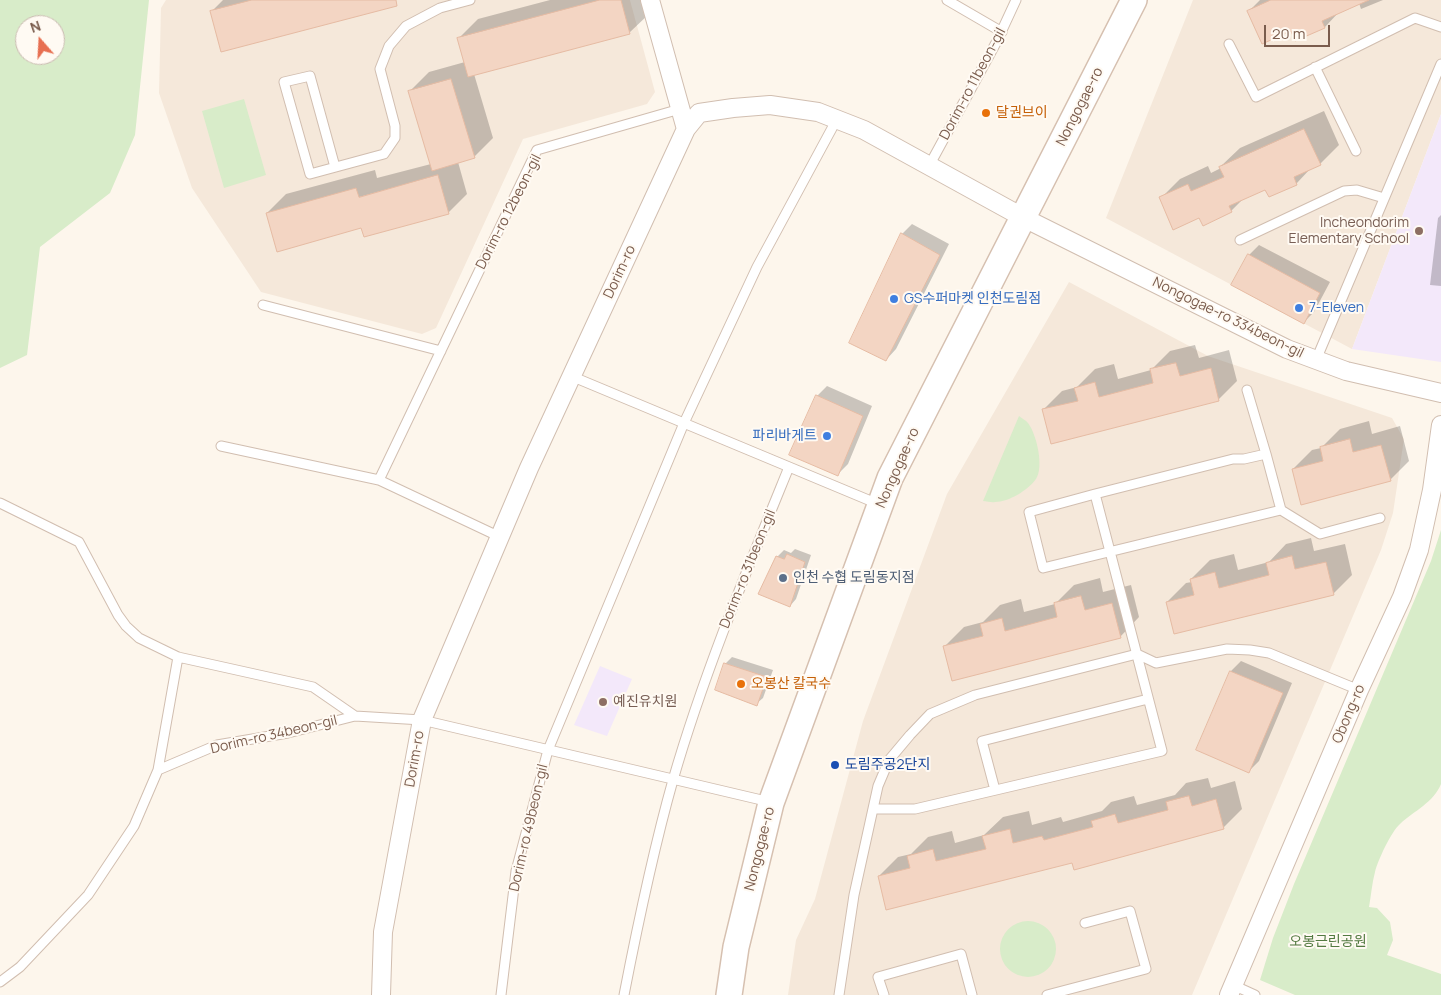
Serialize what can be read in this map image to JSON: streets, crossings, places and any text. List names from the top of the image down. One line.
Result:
{"streets":{"main road":["Nongogae-ro"],"street":["Dorim-ro","Nongogae-ro 334beon-gil","Obong-ro"],"lane":["Dorim-ro 11beon-gil","Dorim-ro 12beon-gil","Dorim-ro 31beon-gil","Dorim-ro 34beon-gil","Dorim-ro 49beon-gil"]},"crossings":[["Nongogae-ro","Nongogae-ro 334beon-gil"],["Dorim-ro","Dorim-ro 34beon-gil"]],"parks":["오봉근린공원"],"places":["달권브이","Incheondorim Elementary School","GS수퍼마켓 인천도림점","7-Eleven","파리바게트","인천 수협 도림동지점","오봉산 칼국수","예진유치원","도림주공2단지"],"scale_bar":"20 m","north":"top"}
